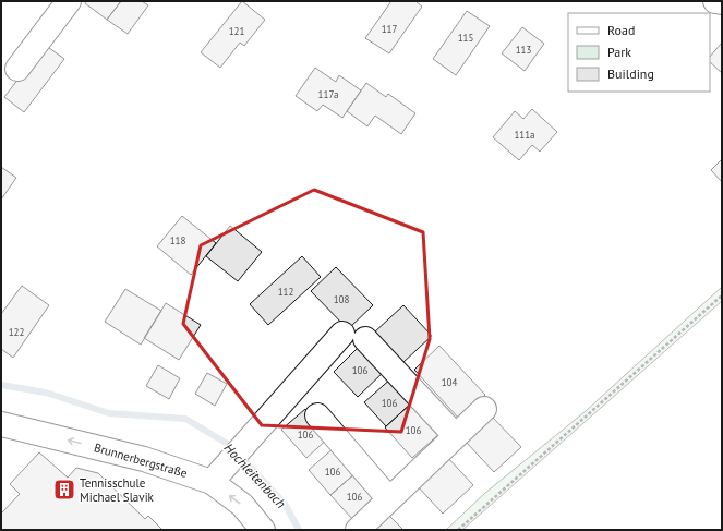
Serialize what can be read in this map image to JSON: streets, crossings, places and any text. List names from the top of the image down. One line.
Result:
{"streets":{"street":["Brunnerbergstraße"]},"one_way":["Brunnerbergstraße"],"water":["Hochleitenbach"],"places":{"building":["Tennisschule Michael Slavik"]},"house_numbers":["117","121","115","113","117a","111a","118","112","108","122","106","104","106","106","106","106","106"],"legend":["Road","Park","Building"]}
